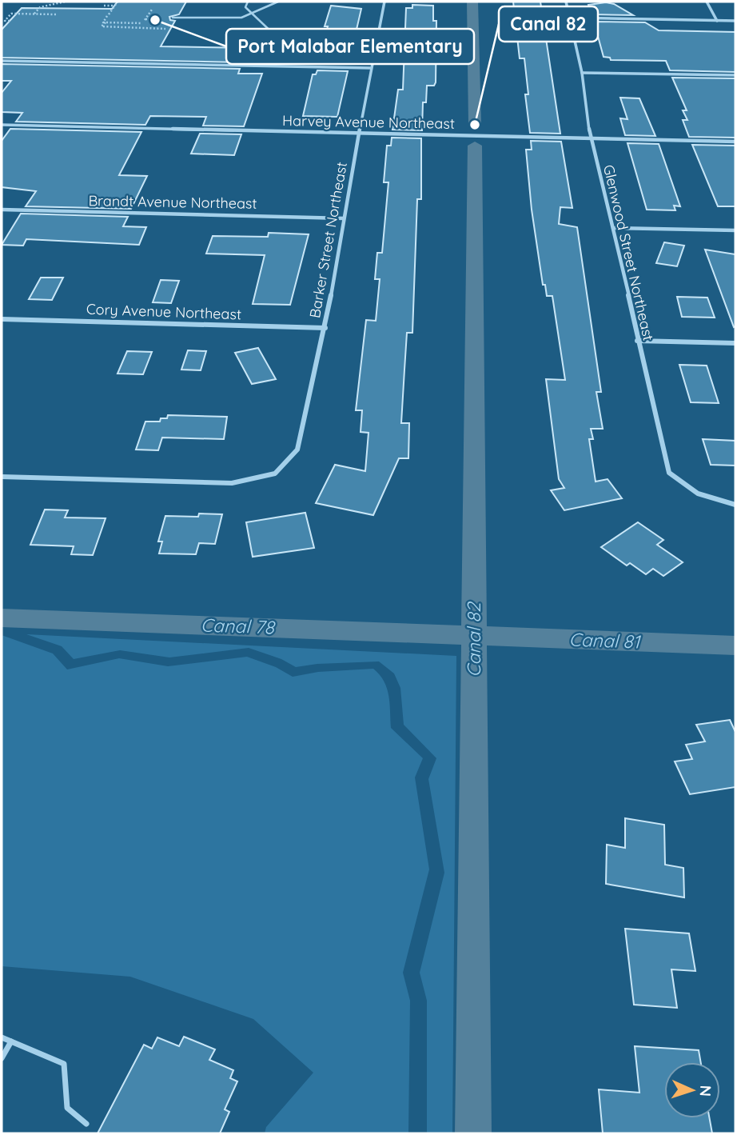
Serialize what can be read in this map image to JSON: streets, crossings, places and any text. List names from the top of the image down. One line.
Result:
{"streets":{"street":["Harvey Avenue Northeast","Brandt Avenue Northeast","Barker Street Northeast","Glenwood Street Northeast","Cory Avenue Northeast"]},"crossings":[["Harvey Avenue Northeast","Barker Street Northeast"],["Harvey Avenue Northeast","Glenwood Street Northeast"],["Brandt Avenue Northeast","Barker Street Northeast"],["Barker Street Northeast","Cory Avenue Northeast"]],"water":["Canal 78","Canal 82","Canal 81"],"places":["Port Malabar Elementary","Canal 82"],"north":"right"}
